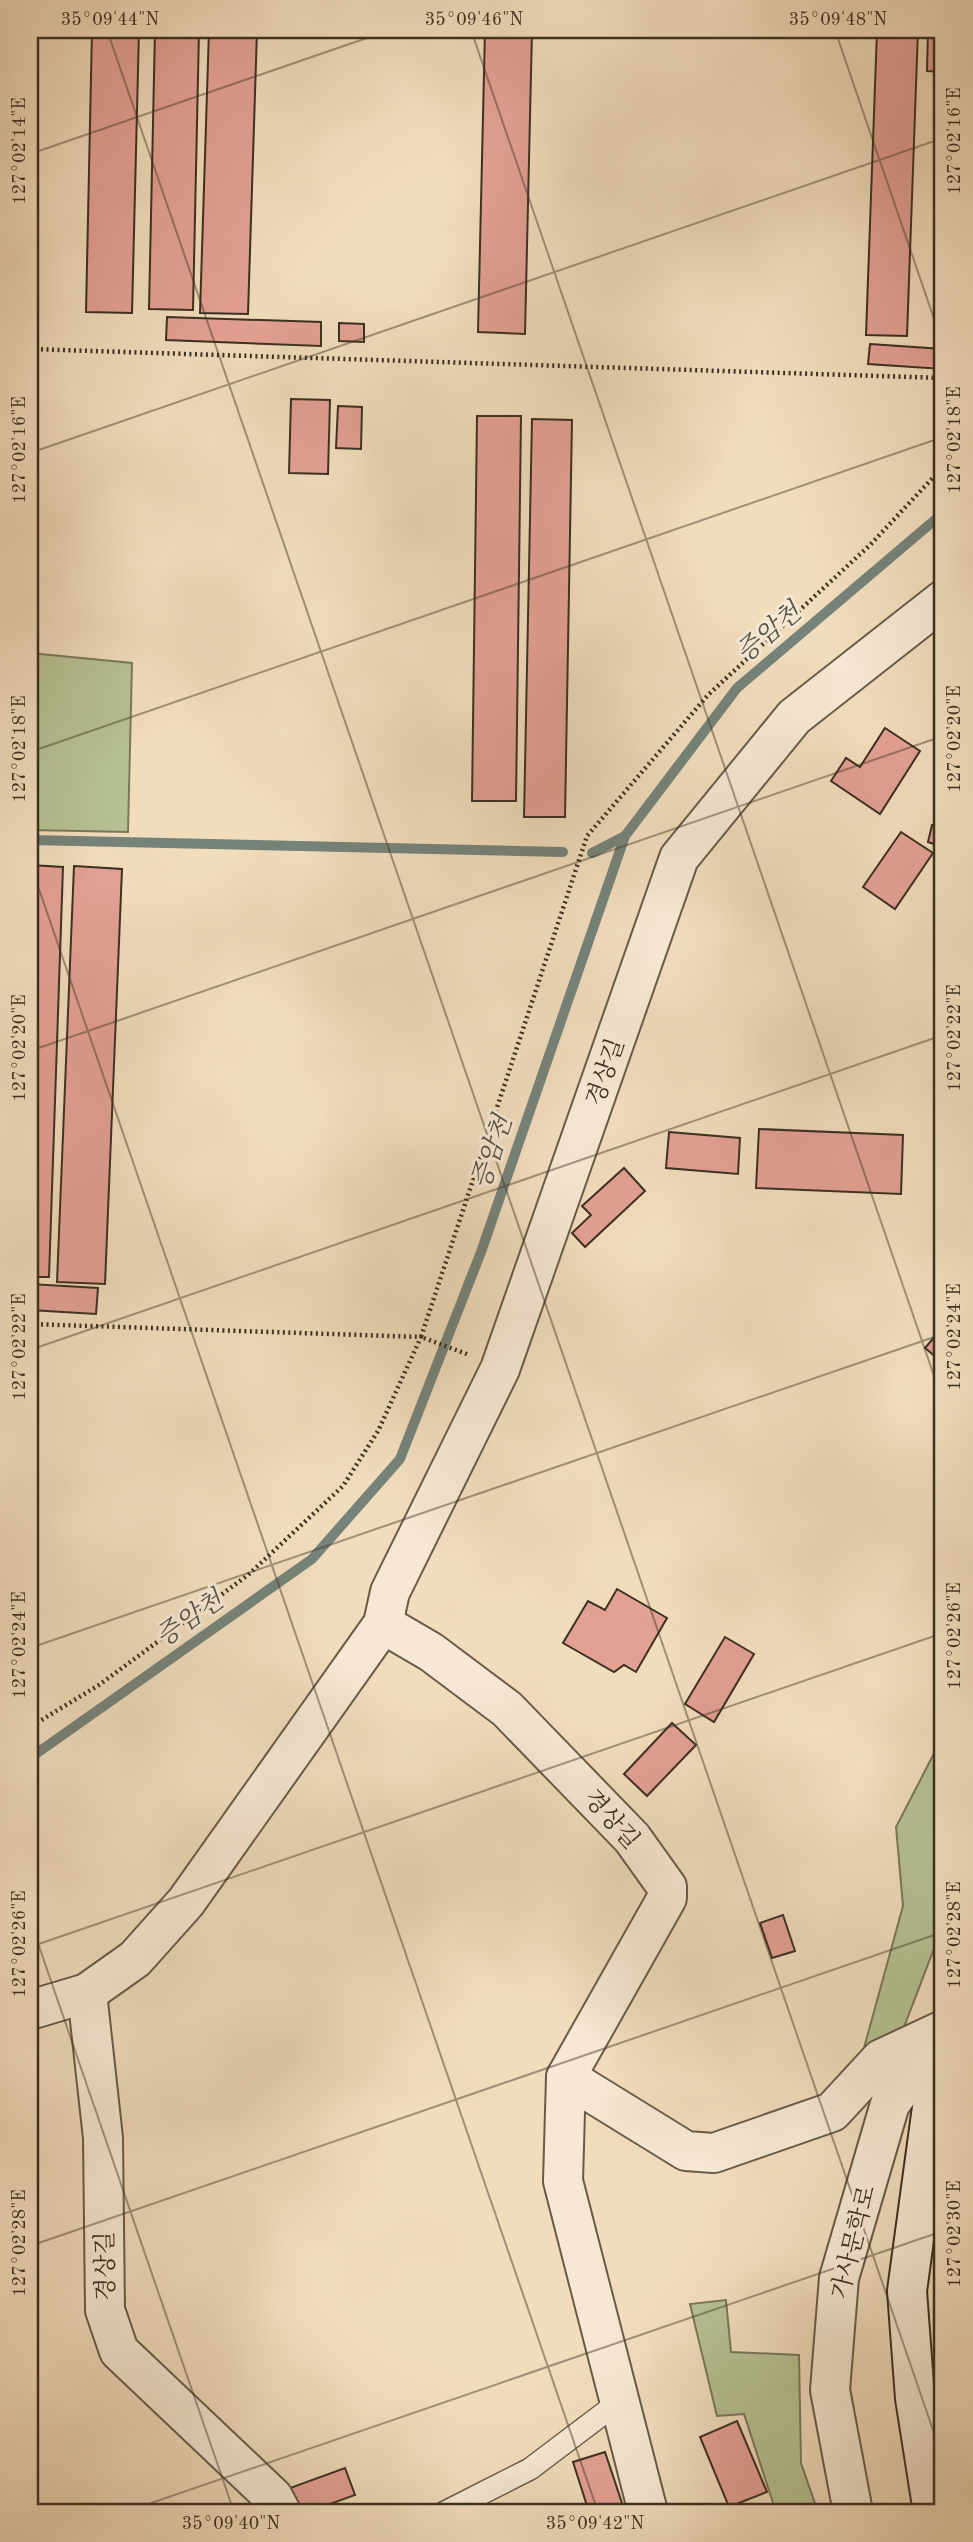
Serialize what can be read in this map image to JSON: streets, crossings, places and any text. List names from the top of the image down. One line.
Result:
{"streets":{"street":["경상길","가사문학로"]},"water":["증암천"],"coordinates":["35°09'44\"N","35°09'46\"N","35°09'48\"N","127°02'16\"E","127°02'14\"E","127°02'18\"E","127°02'20\"E","127°02'22\"E","127°02'24\"E","127°02'26\"E","127°02'28\"E","127°02'30\"E","35°09'40\"N","35°09'42\"N"]}
